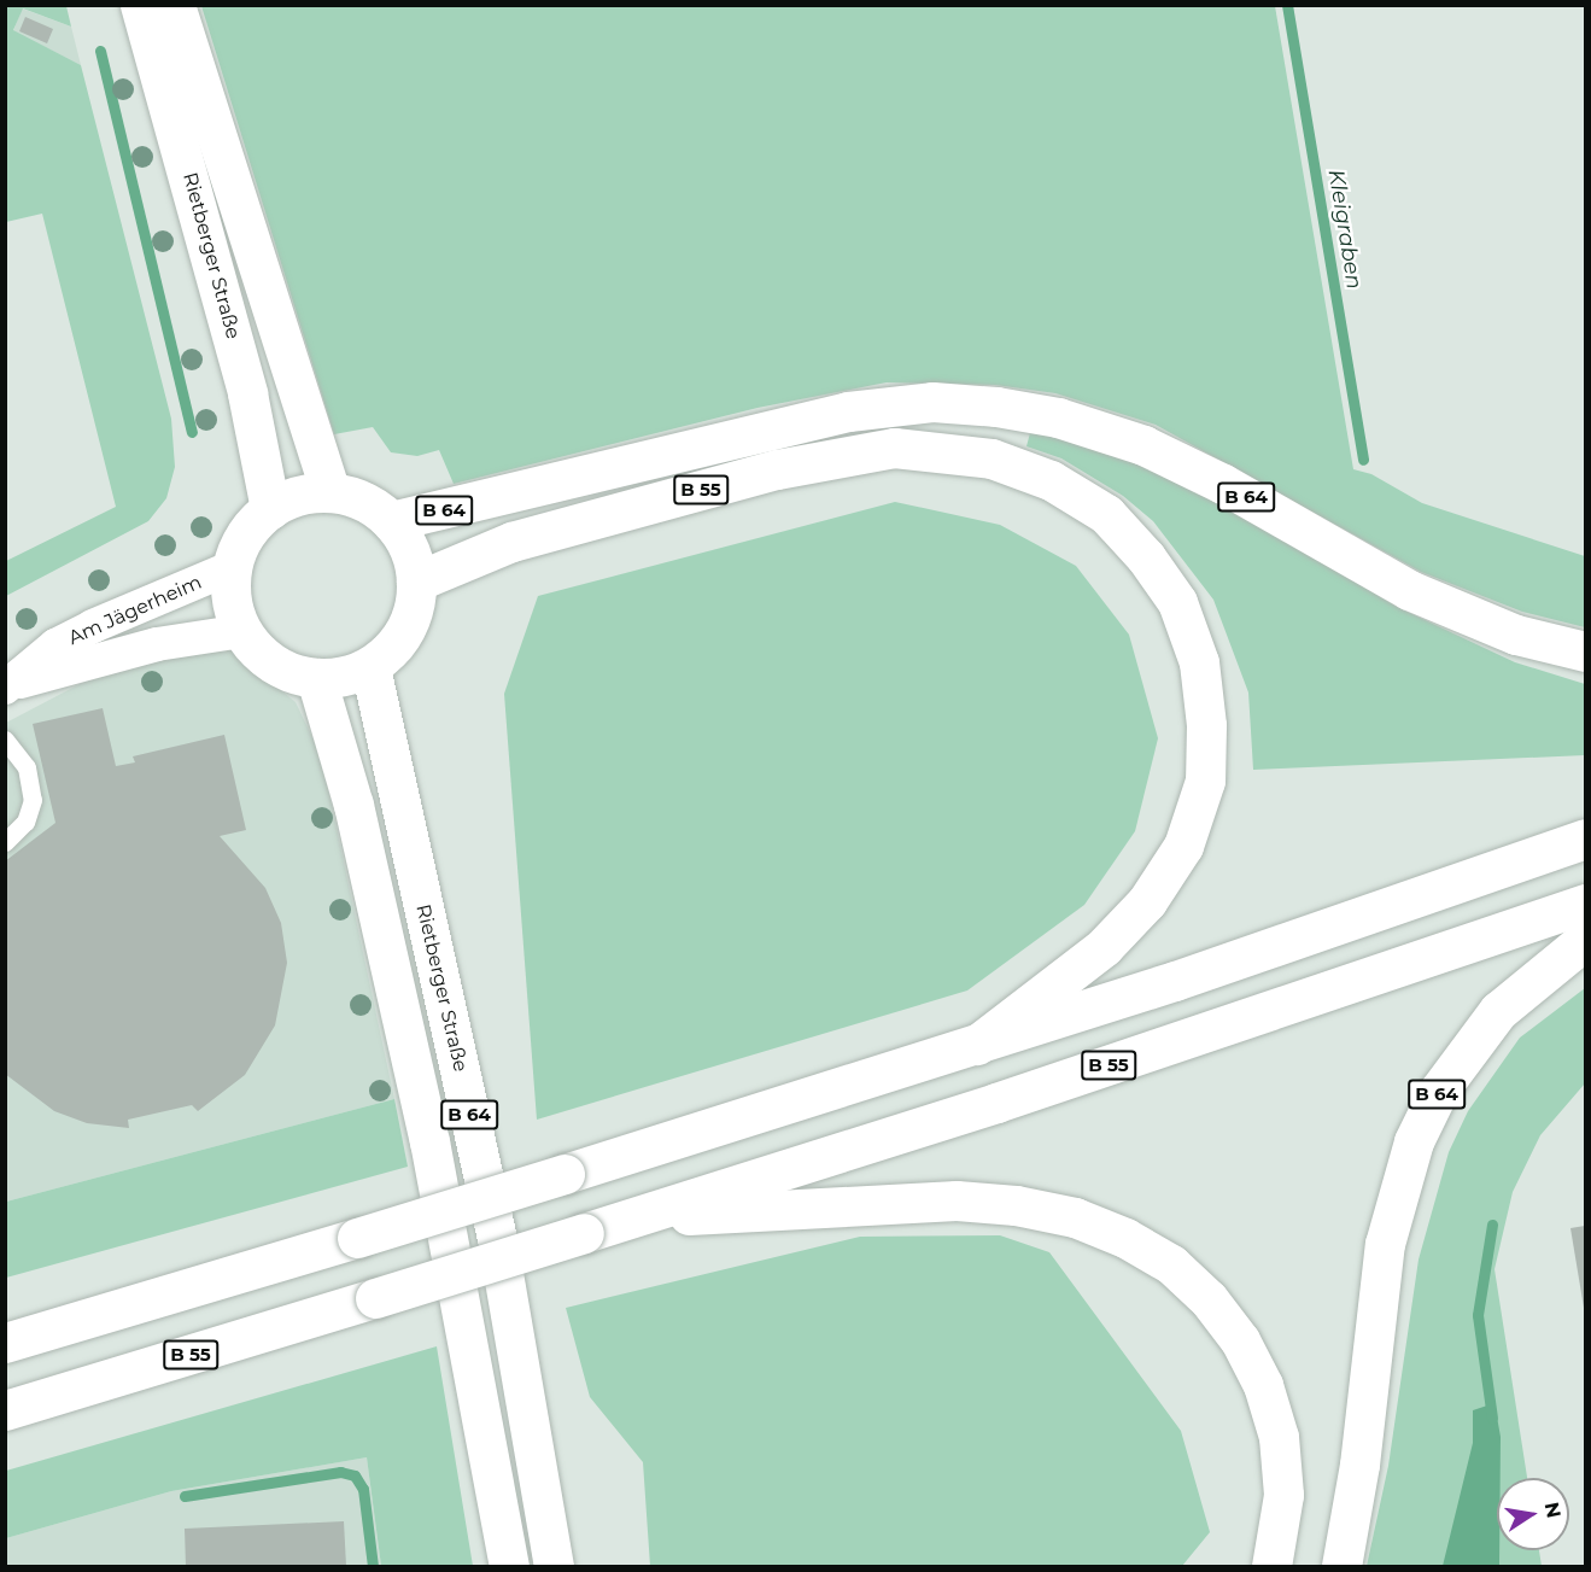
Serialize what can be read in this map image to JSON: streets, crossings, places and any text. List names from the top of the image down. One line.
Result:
{"streets":{"main road":["Rietberger Straße","B 55","B 64"],"street":["Am Jägerheim"]},"crossings":[["Rietberger Straße","B 55"],["Rietberger Straße","B 64"],["Rietberger Straße","Am Jägerheim"],["B 55","B 64"],["B 55","Am Jägerheim"],["B 64","Am Jägerheim"]],"water":["Kleigraben"],"north":"right"}
